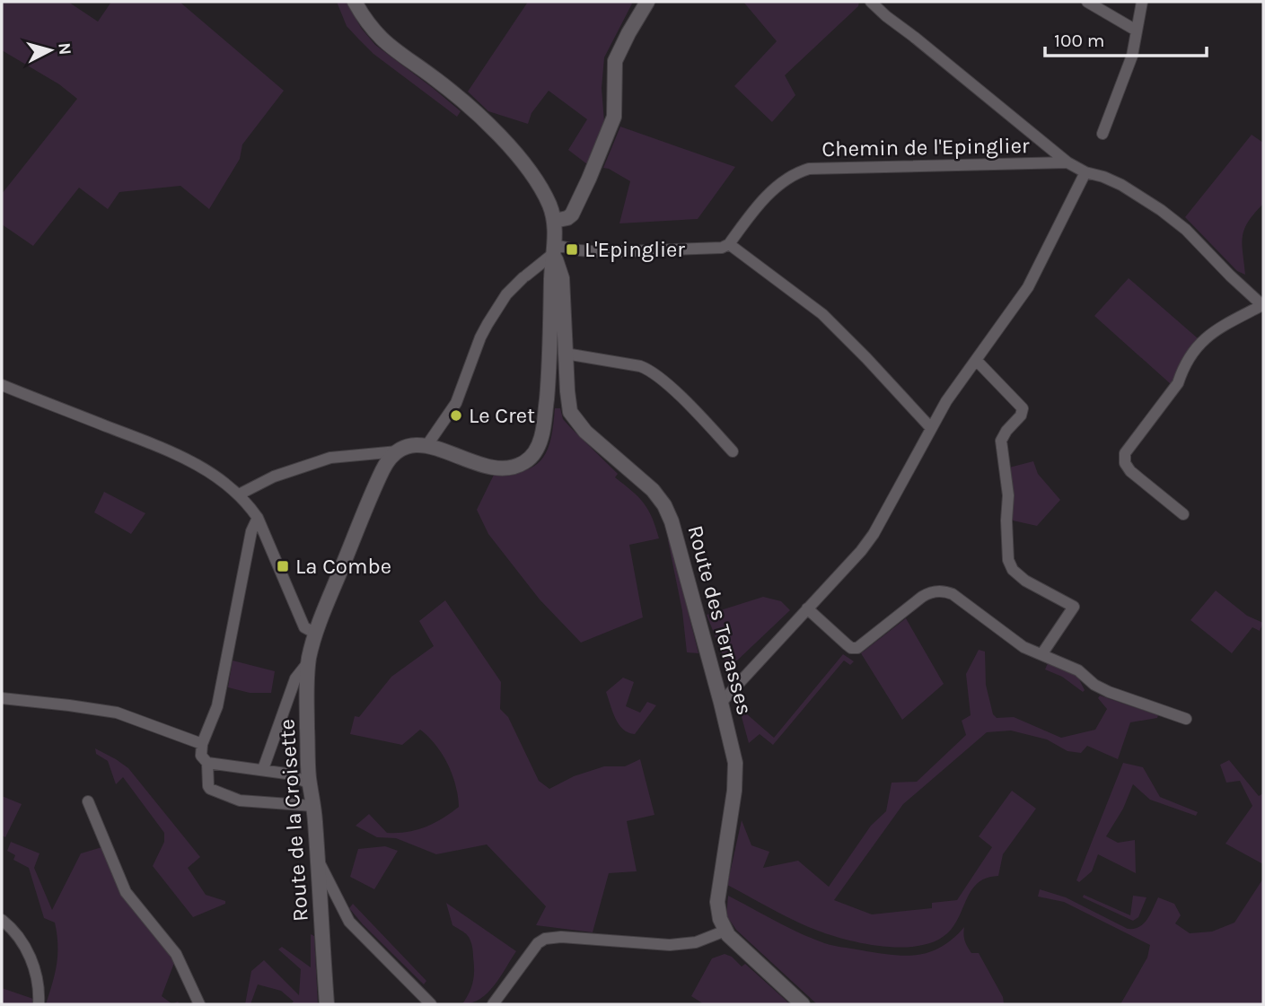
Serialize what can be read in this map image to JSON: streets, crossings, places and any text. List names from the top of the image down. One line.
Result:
{"streets":{"street":["Chemin de l'Epinglier","Route des Terrasses","Route de la Croisette"]},"places":{"transit":["L'Epinglier","La Combe"],"other":["Le Cret"]},"scale_bar":"100 m","north":"right"}
